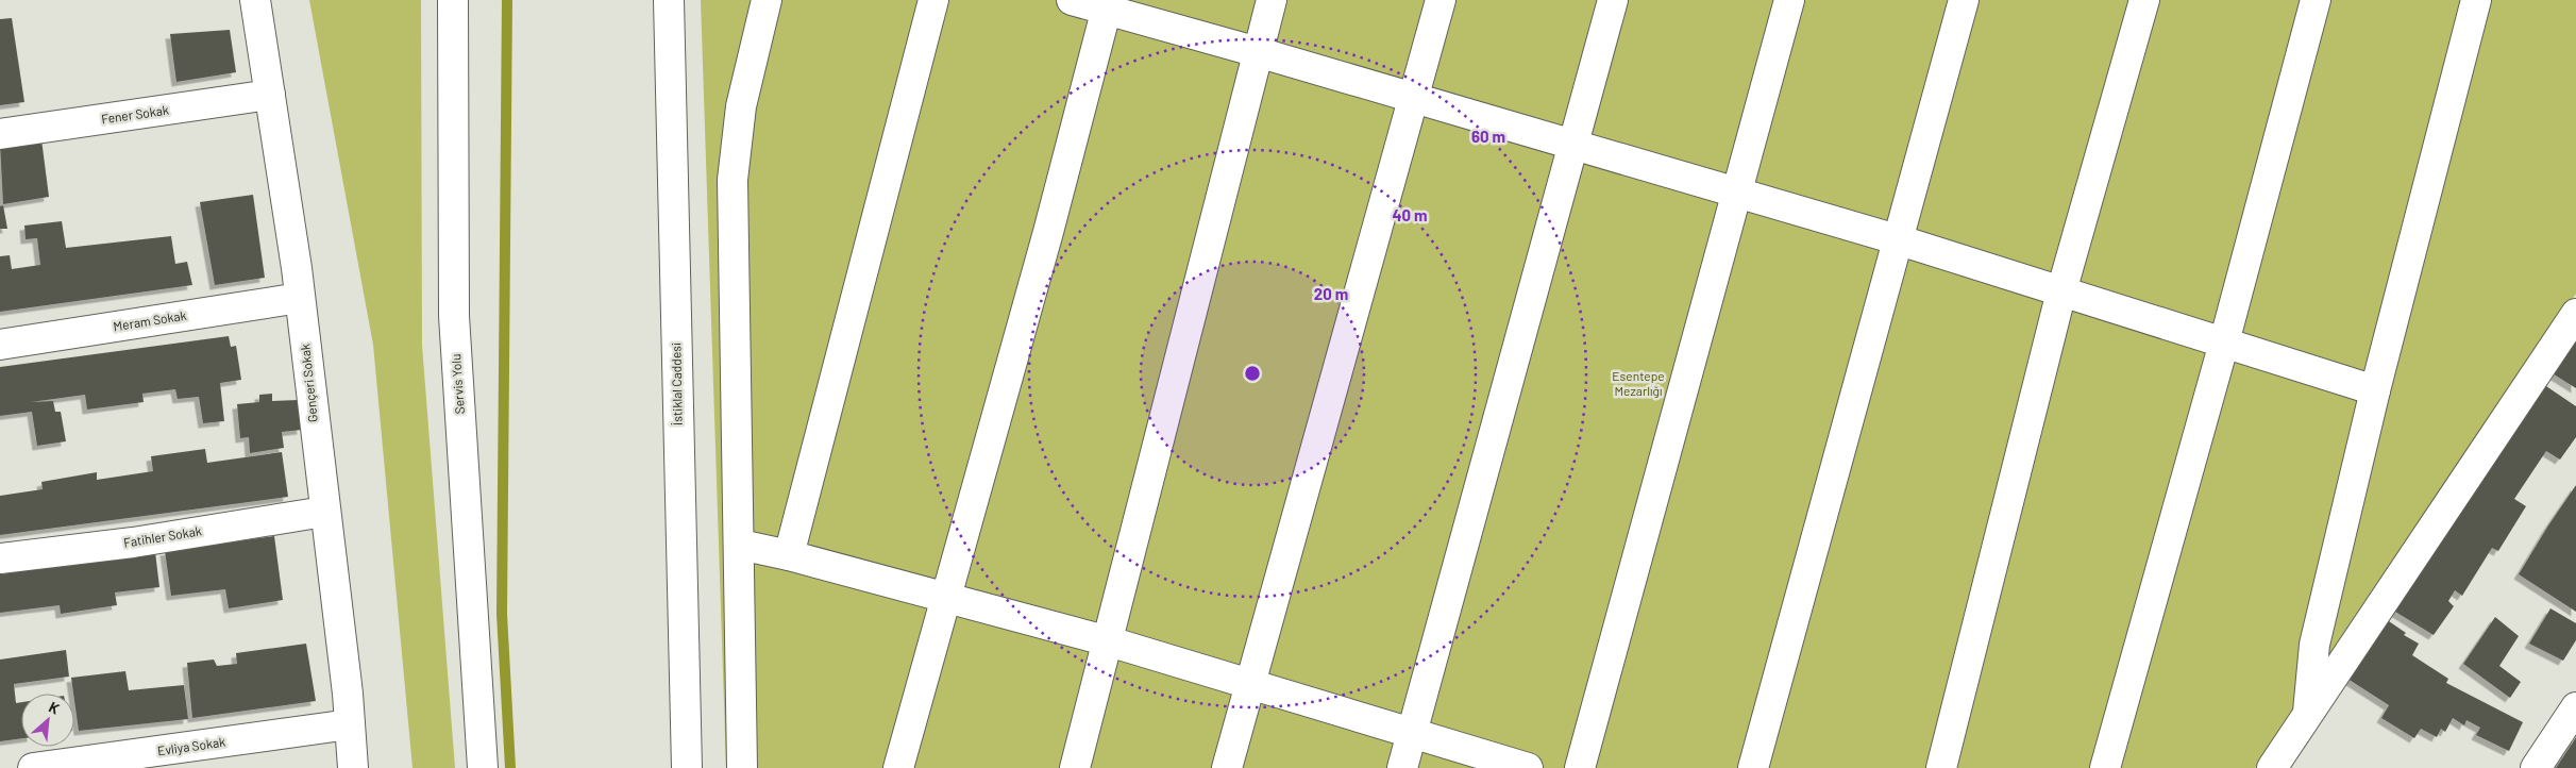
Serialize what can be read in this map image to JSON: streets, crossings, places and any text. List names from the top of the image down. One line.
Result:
{"streets":{"street":["Fener Sokak","Meram Sokak","Gençeri Sokak","Servis Yolu","İstiklal Caddesi","Fatihler Sokak","Evliya Sokak"]},"crossings":[["Fener Sokak","Gençeri Sokak"],["Meram Sokak","Gençeri Sokak"],["Gençeri Sokak","Fatihler Sokak"],["Gençeri Sokak","Evliya Sokak"]],"parks":["Esentepe Mezarlığı"],"north":"top right","rings":["60 m","40 m","20 m"]}
